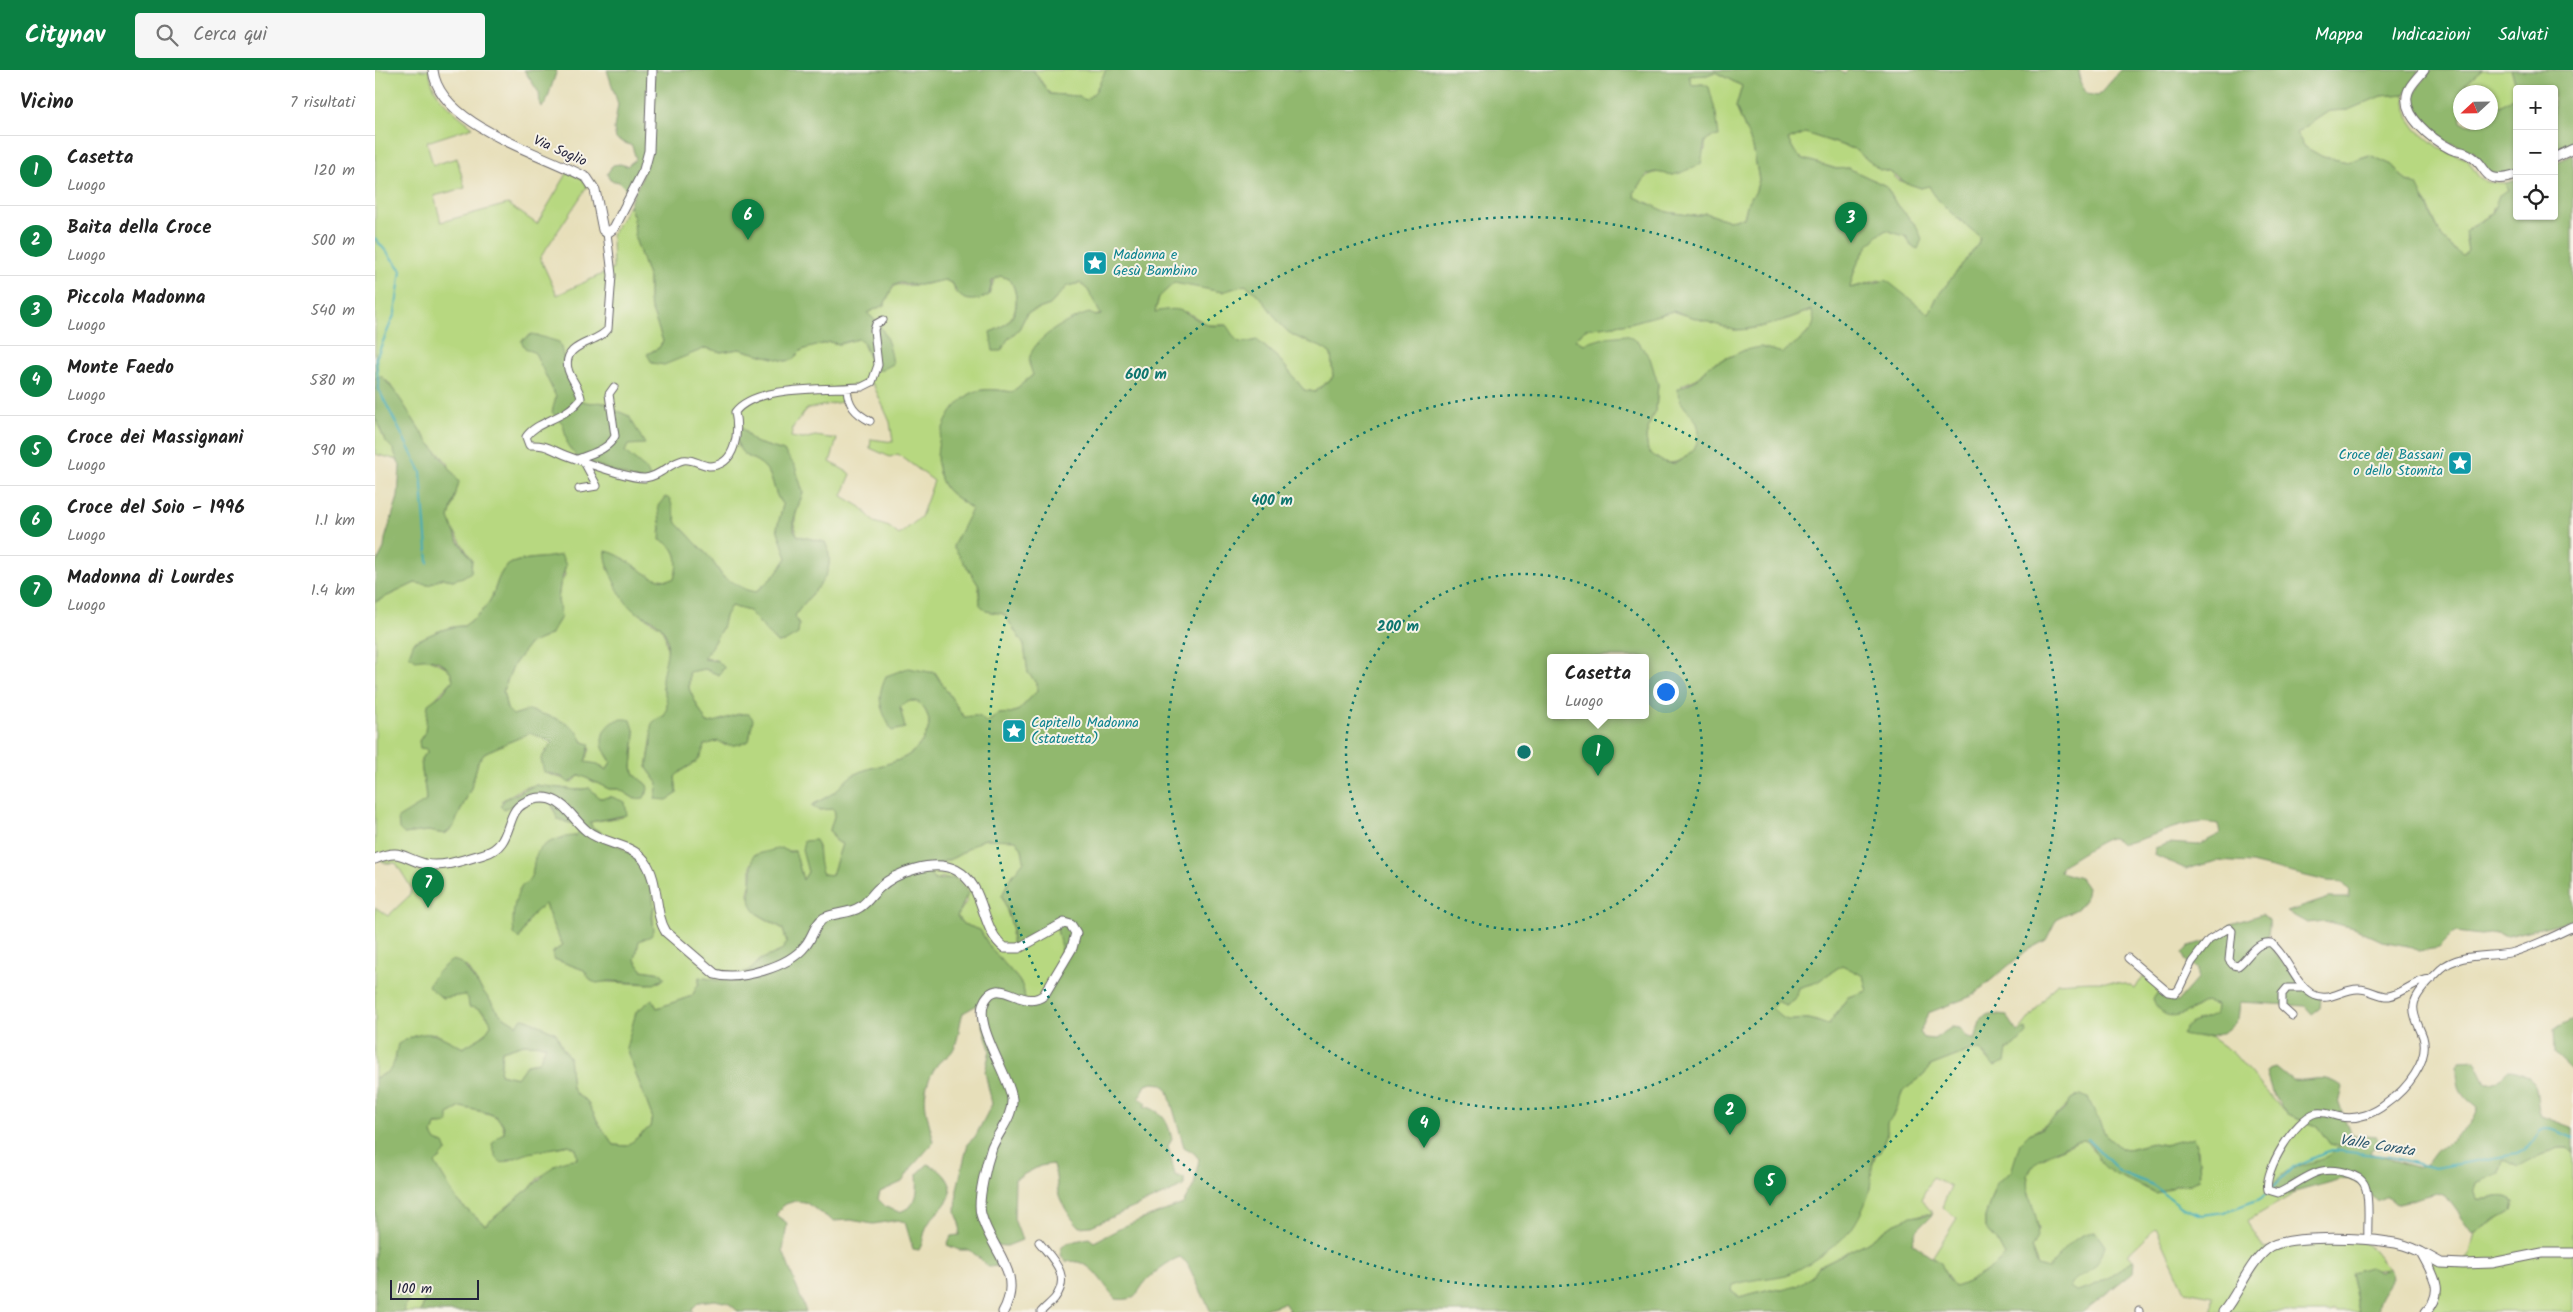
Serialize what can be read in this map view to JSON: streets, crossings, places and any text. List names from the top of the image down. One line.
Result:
{"streets":{"street":["Via Soglio"]},"water":["Valle Corata"],"places":{"place":["Madonna e Gesù Bambino","Croce dei Bassani o dello Stomita","Capitello Madonna (statuetta)"]},"scale_bar":"100 m","north":"left","page":{"header":"Citynav","search":"Cerca qui","nav":["Mappa","Indicazioni","Salvati"],"heading":["Vicino","7 risultati"],"map_buttons":["+","−"],"list":[{"mark":"1","name":"Casetta","note":"Luogo","value":"120 m"},{"mark":"2","name":"Baita della Croce","note":"Luogo","value":"500 m"},{"mark":"3","name":"Piccola Madonna","note":"Luogo","value":"540 m"},{"mark":"4","name":"Monte Faedo","note":"Luogo","value":"580 m"},{"mark":"5","name":"Croce dei Massignani","note":"Luogo","value":"590 m"},{"mark":"6","name":"Croce del Soio - 1996","note":"Luogo","value":"1.1 km"},{"mark":"7","name":"Madonna di Lourdes","note":"Luogo","value":"1.4 km"}],"pins":["6","3","1","7","2","4","5"],"popup":["Casetta","Luogo"],"scale":"100 m"},"rings":["600 m","400 m","200 m"]}
